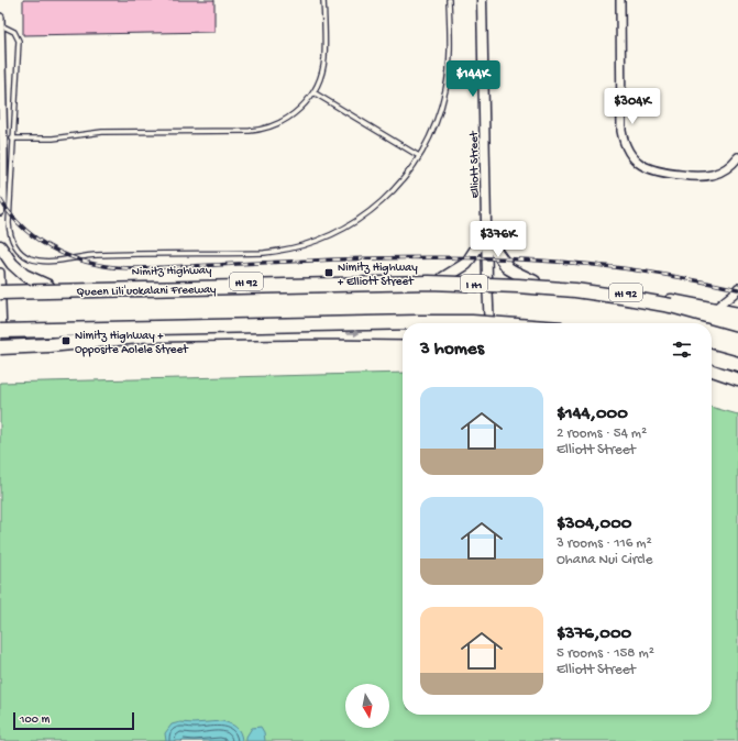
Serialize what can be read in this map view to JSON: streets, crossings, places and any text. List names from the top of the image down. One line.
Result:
{"streets":{"highway":["I H1","Queen Liliʻuokalani Freeway"],"main road":["Nimitz Highway","HI 92"],"street":["Elliott Street"]},"crossings":[["Elliott Street","Nimitz Highway"],["Nimitz Highway","Queen Liliʻuokalani Freeway"]],"places":{"transit":["Nimitz Highway + Elliott Street","Nimitz Highway + Opposite Aolele Street"]},"scale_bar":"100 m","north":"bottom","page":{"price":["$144K","$304K","$376K"],"heading":"3 homes","list":[{"name":"$144,000","note":"2 rooms · 54 m² · Elliott Street"},{"name":"$304,000","note":"3 rooms · 116 m² · Ohana Nui Circle"},{"name":"$376,000","note":"5 rooms · 158 m² · Elliott Street"}],"scale":"100 m"}}
